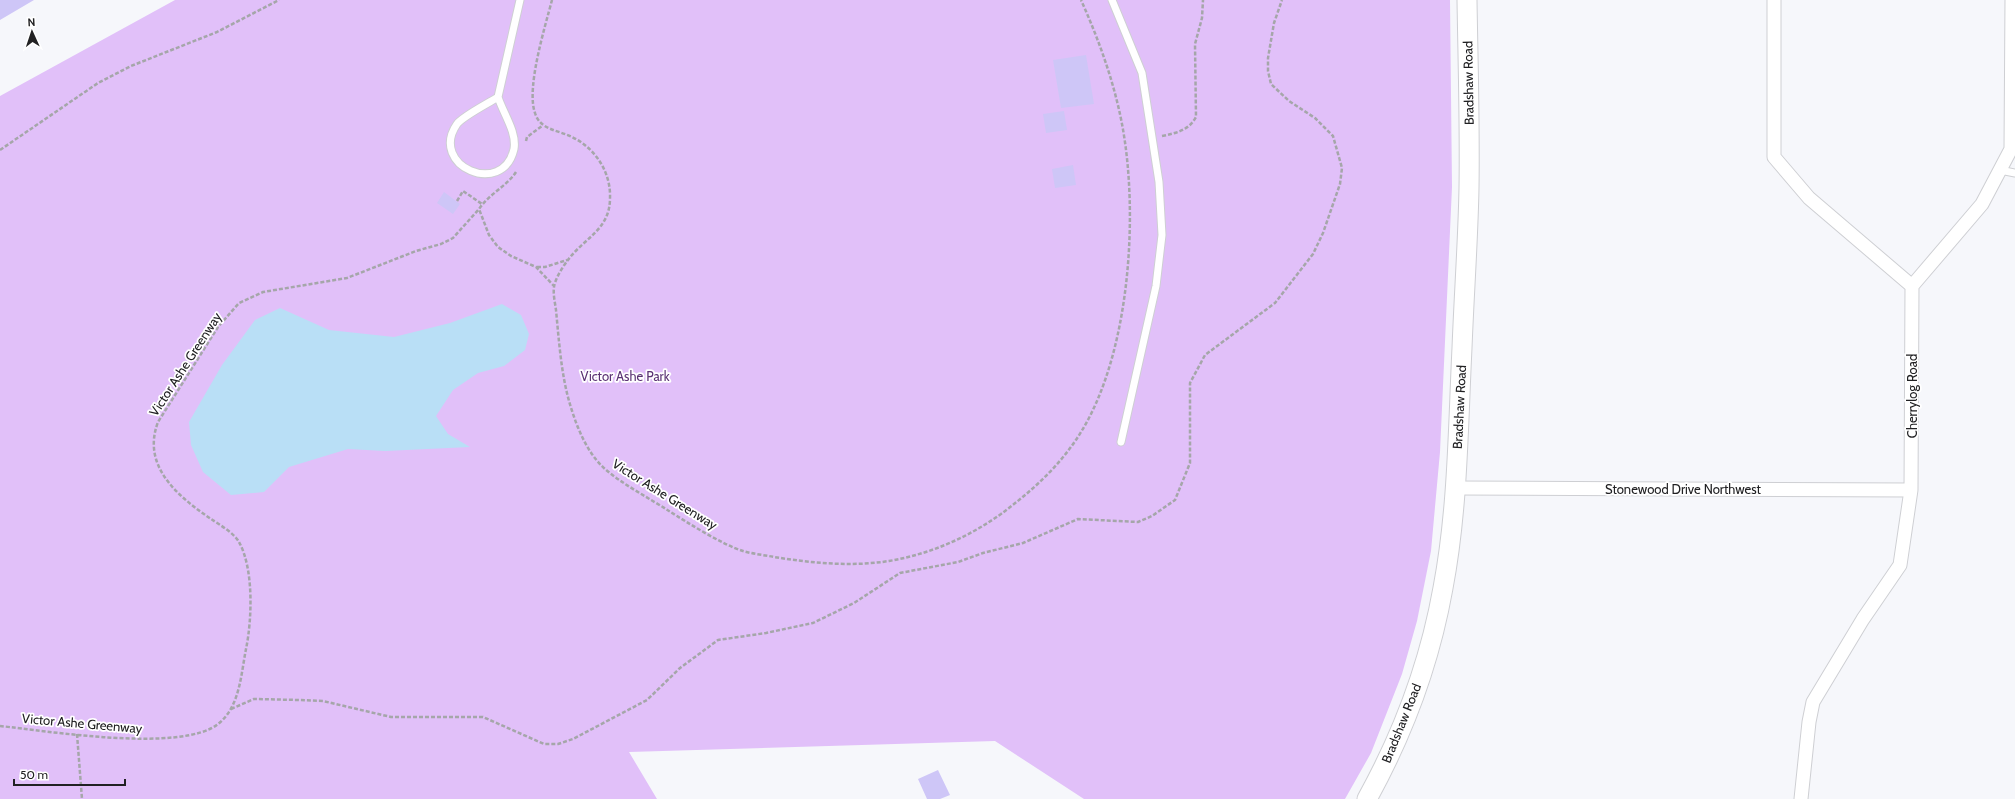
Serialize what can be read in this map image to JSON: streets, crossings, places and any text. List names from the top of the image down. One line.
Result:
{"streets":{"street":["Bradshaw Road","Cherrylog Road","Stonewood Drive Northwest"],"path":["Victor Ashe Greenway"]},"crossings":[["Bradshaw Road","Stonewood Drive Northwest"],["Cherrylog Road","Stonewood Drive Northwest"]],"parks":["Victor Ashe Park"],"scale_bar":"50 m","north":"top"}
